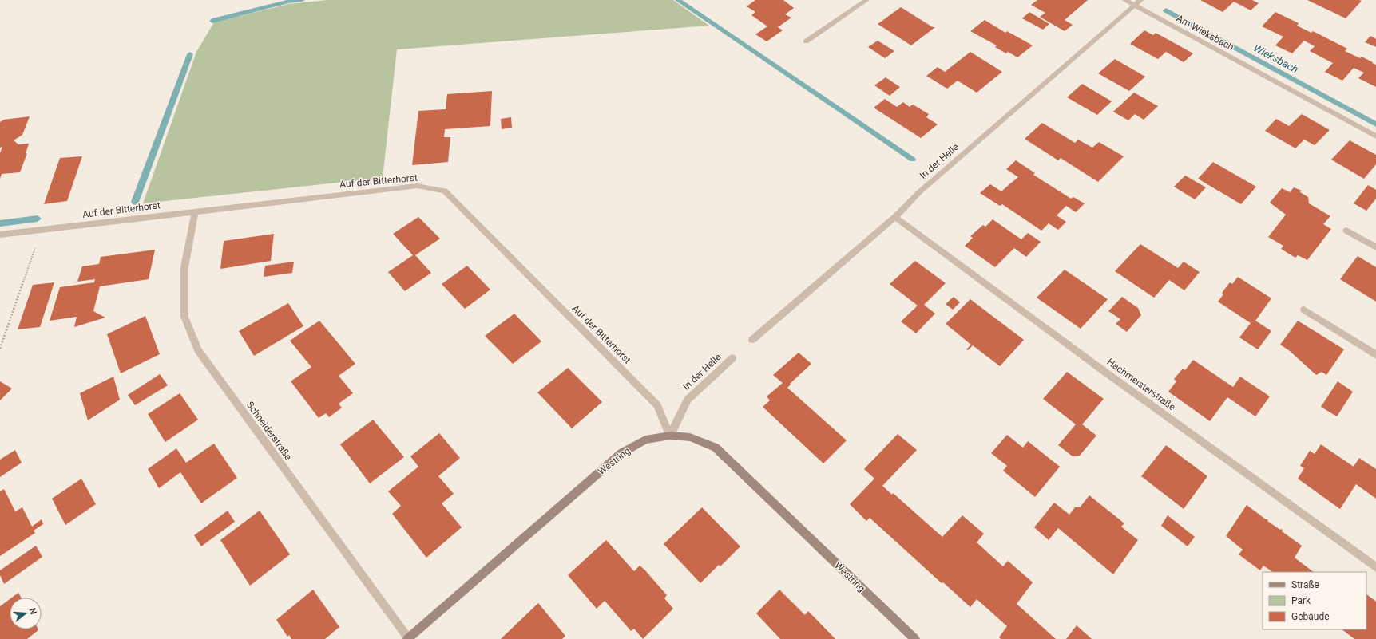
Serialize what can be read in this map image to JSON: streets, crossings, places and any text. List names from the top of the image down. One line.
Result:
{"streets":{"main road":["Westring"],"street":["Am Wieksbach","In der Helle","Auf der Bitterhorst","Hachmeisterstraße","Schneiderstraße"]},"crossings":[["Am Wieksbach","In der Helle"],["In der Helle","Auf der Bitterhorst"],["In der Helle","Hachmeisterstraße"],["In der Helle","Westring"],["Auf der Bitterhorst","Schneiderstraße"],["Auf der Bitterhorst","Westring"],["Schneiderstraße","Westring"]],"water":["Wieksbach"],"legend":["Straße","Park","Gebäude"],"north":"right"}
